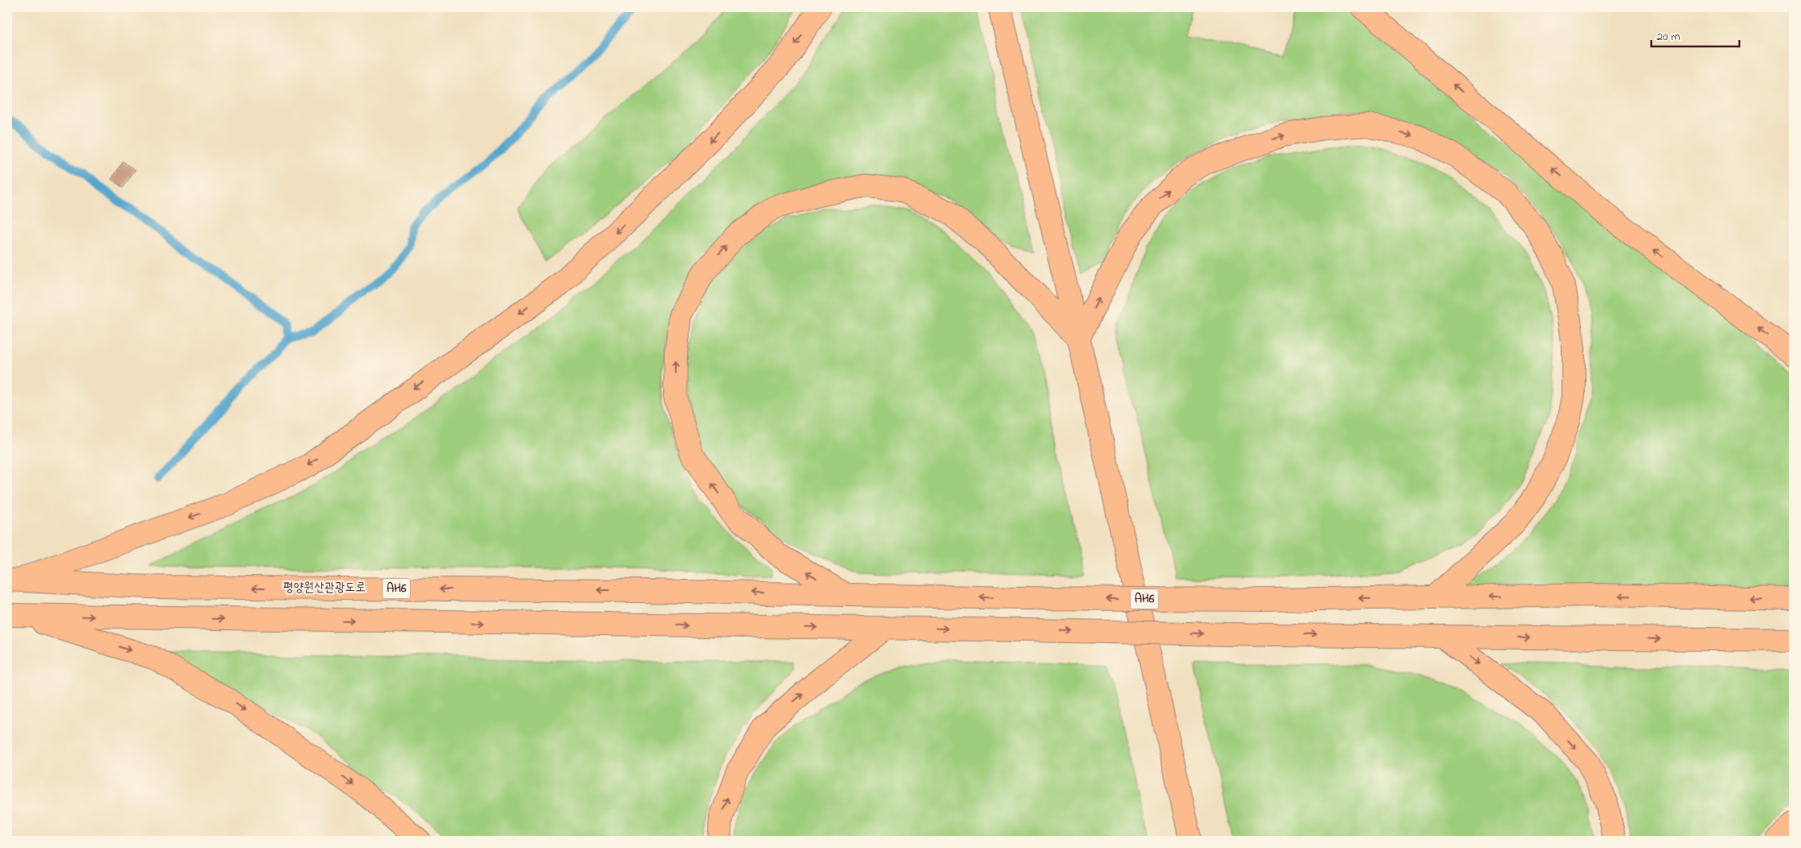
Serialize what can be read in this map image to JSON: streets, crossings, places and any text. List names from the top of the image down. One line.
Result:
{"streets":{"main road":["평양원산관광도로","AH6"]},"scale_bar":"20 m"}
